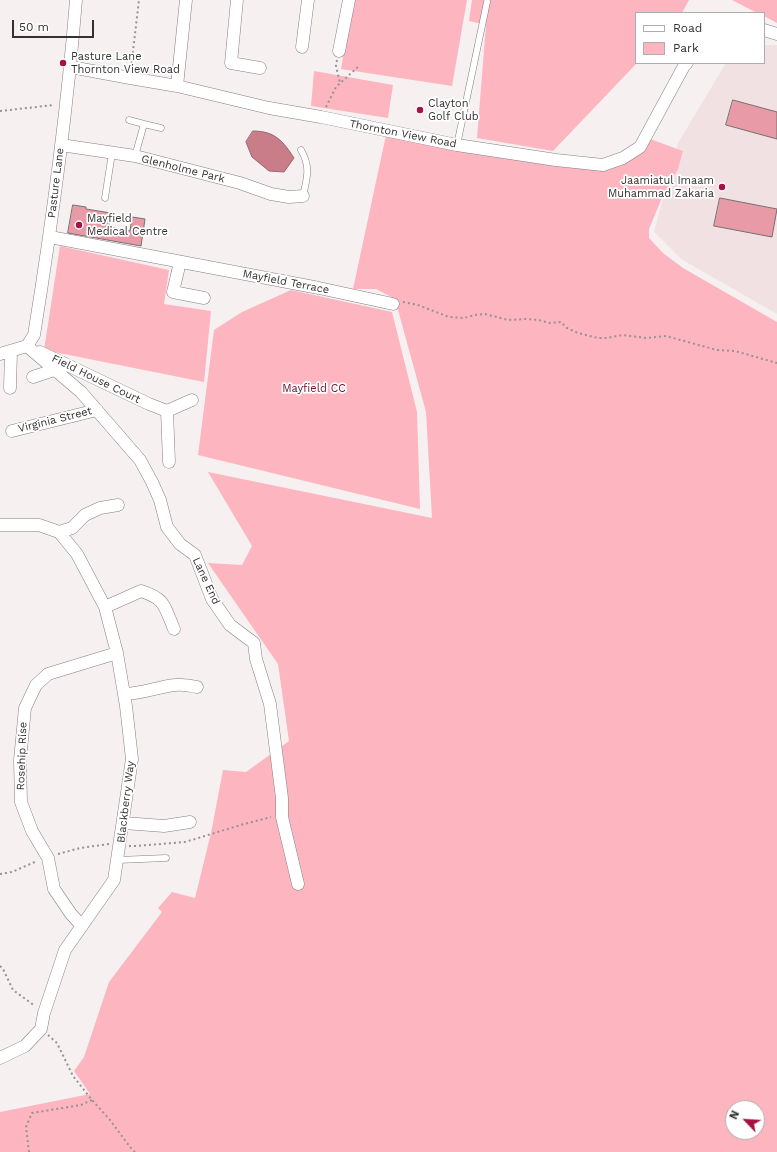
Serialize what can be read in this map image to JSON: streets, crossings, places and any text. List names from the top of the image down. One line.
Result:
{"streets":{"street":["Thornton View Road","Glenholme Park","Pasture Lane","Mayfield Terrace","Field House Court","Virginia Street","Lane End","Rosehip Rise","Blackberry Way"]},"crossings":[["Thornton View Road","Pasture Lane"],["Glenholme Park","Pasture Lane"],["Pasture Lane","Mayfield Terrace"],["Pasture Lane","Field House Court"],["Pasture Lane","Lane End"],["Field House Court","Lane End"],["Virginia Street","Lane End"],["Rosehip Rise","Blackberry Way"]],"parks":["Mayfield CC"],"places":["Pasture Lane Thornton View Road","Clayton Golf Club","Jaamiatul Imaam Muhammad Zakaria","Mayfield Medical Centre"],"legend":["Road","Park"],"scale_bar":"50 m","north":"top left"}
